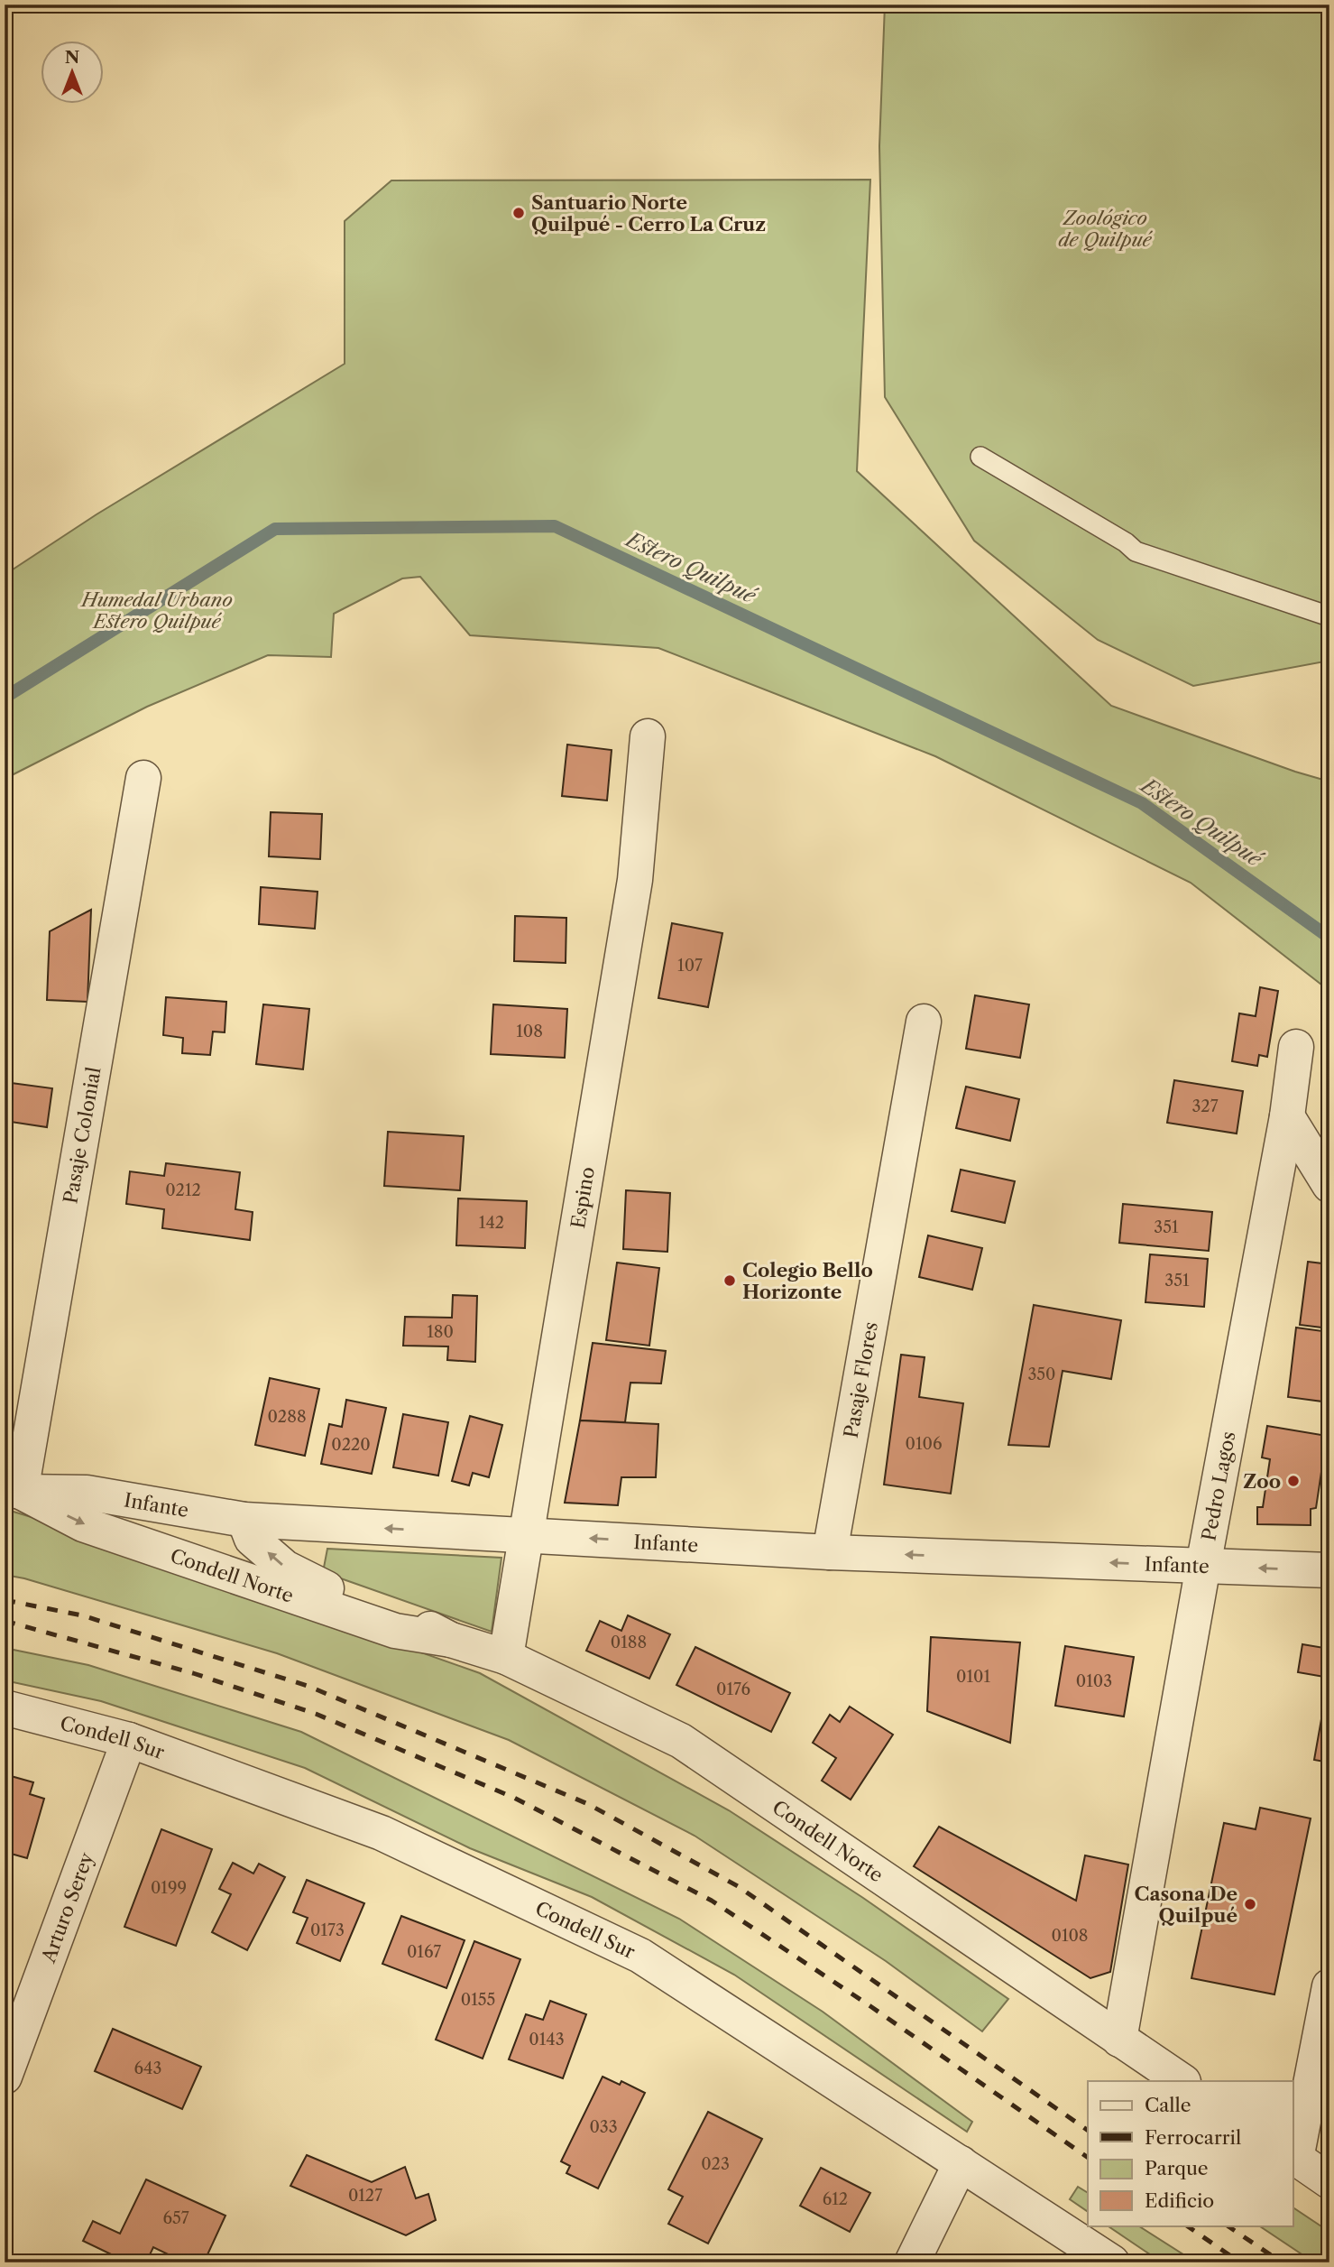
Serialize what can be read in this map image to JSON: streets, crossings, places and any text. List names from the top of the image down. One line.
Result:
{"streets":{"street":["Pasaje Colonial","Espino","Pasaje Flores","Pedro Lagos","Infante","Condell Norte","Condell Sur","Arturo Serey"]},"crossings":[["Pasaje Colonial","Infante"],["Pasaje Colonial","Condell Norte"],["Espino","Infante"],["Espino","Condell Norte"],["Pasaje Flores","Infante"],["Pedro Lagos","Infante"],["Pedro Lagos","Condell Norte"],["Infante","Condell Norte"],["Condell Sur","Arturo Serey"]],"one_way":["Infante"],"water":["Estero Quilpué"],"parks":["Zoológico de Quilpué","Humedal Urbano Estero Quilpué"],"places":["Santuario Norte Quilpué - Cerro La Cruz","Colegio Bello Horizonte","Zoo","Casona De Quilpué"],"house_numbers":["107","108","327","0212","142","351","351","180","350","0288","0106","0220","0188","0101","0103","0176","0199","0173","0108","0167","0155","0143","643","033","023","0127","612","657"],"legend":["Calle","Ferrocarril","Parque","Edificio"],"north":"top"}
